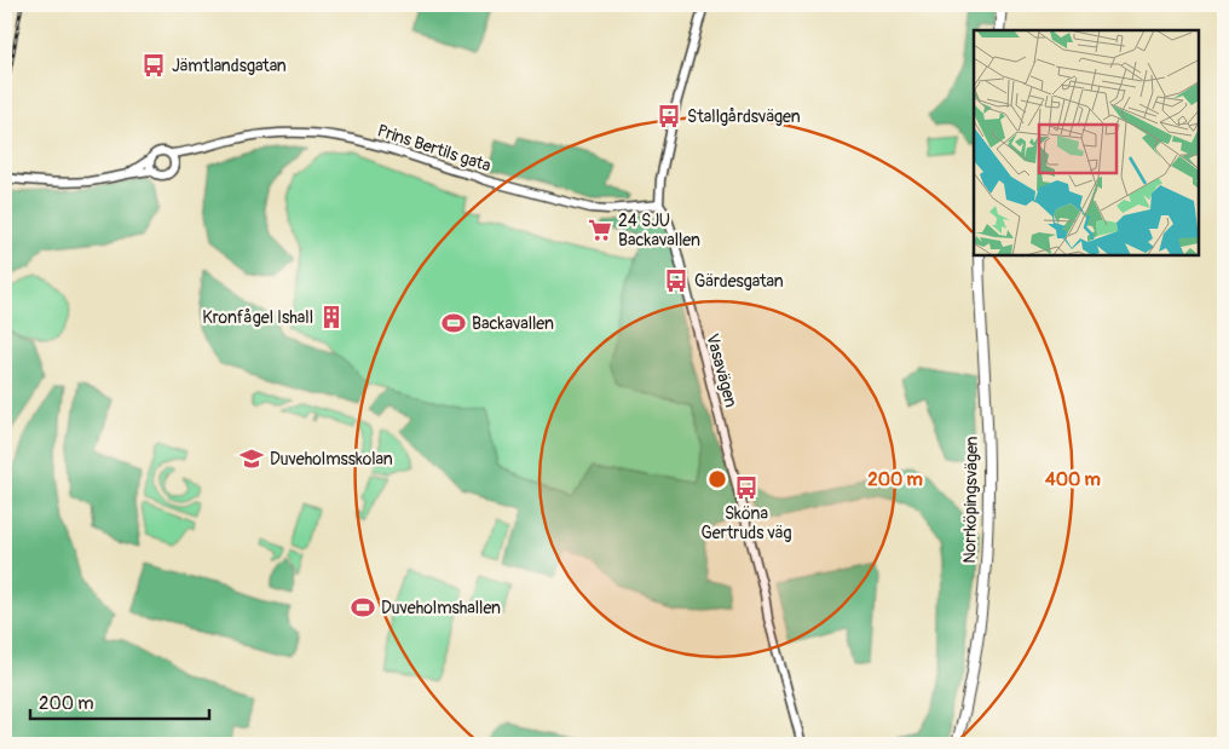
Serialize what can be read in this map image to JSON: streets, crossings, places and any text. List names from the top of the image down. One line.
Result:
{"streets":{"main road":["Norrköpingsvägen"],"street":["Prins Bertils gata","Vasavägen"]},"crossings":[["Prins Bertils gata","Vasavägen"]],"places":{"bus stop":["Jämtlandsgatan","Stallgårdsvägen","Gärdesgatan","Sköna Gertruds väg"],"supermarket":["24 SJU Backavallen"],"building":["Kronfågel Ishall"],"sports":["Backavallen","Duveholmshallen"],"school or university":["Duveholmsskolan"]},"scale_bar":"200 m","rings":["200 m","400 m"]}
